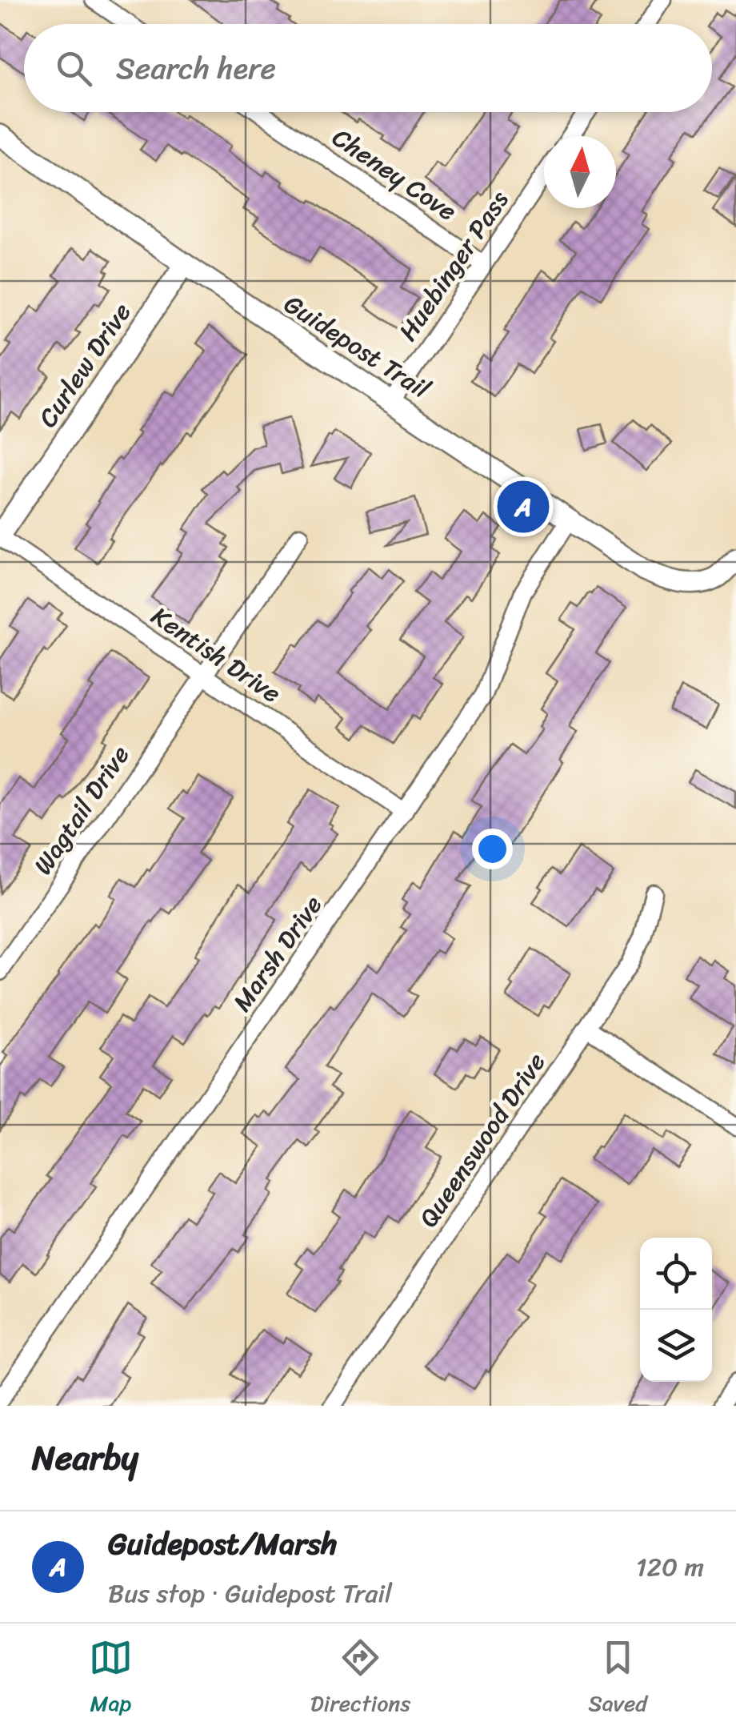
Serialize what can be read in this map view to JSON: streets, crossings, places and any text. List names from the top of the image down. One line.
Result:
{"streets":{"street":["Cheney Cove","Huebinger Pass","Guidepost Trail","Curlew Drive","Kentish Drive","Wagtail Drive","Marsh Drive","Queenswood Drive"]},"crossings":[["Cheney Cove","Huebinger Pass"],["Huebinger Pass","Guidepost Trail"],["Guidepost Trail","Curlew Drive"],["Guidepost Trail","Marsh Drive"],["Curlew Drive","Kentish Drive"],["Kentish Drive","Wagtail Drive"],["Kentish Drive","Marsh Drive"]],"north":"top","page":{"search":"Search here","pins":"A","heading":"Nearby","list":[{"mark":"A","name":"Guidepost/Marsh","note":"Bus stop · Guidepost Trail","value":"120 m"}],"nav":["Map","Directions","Saved"]}}
